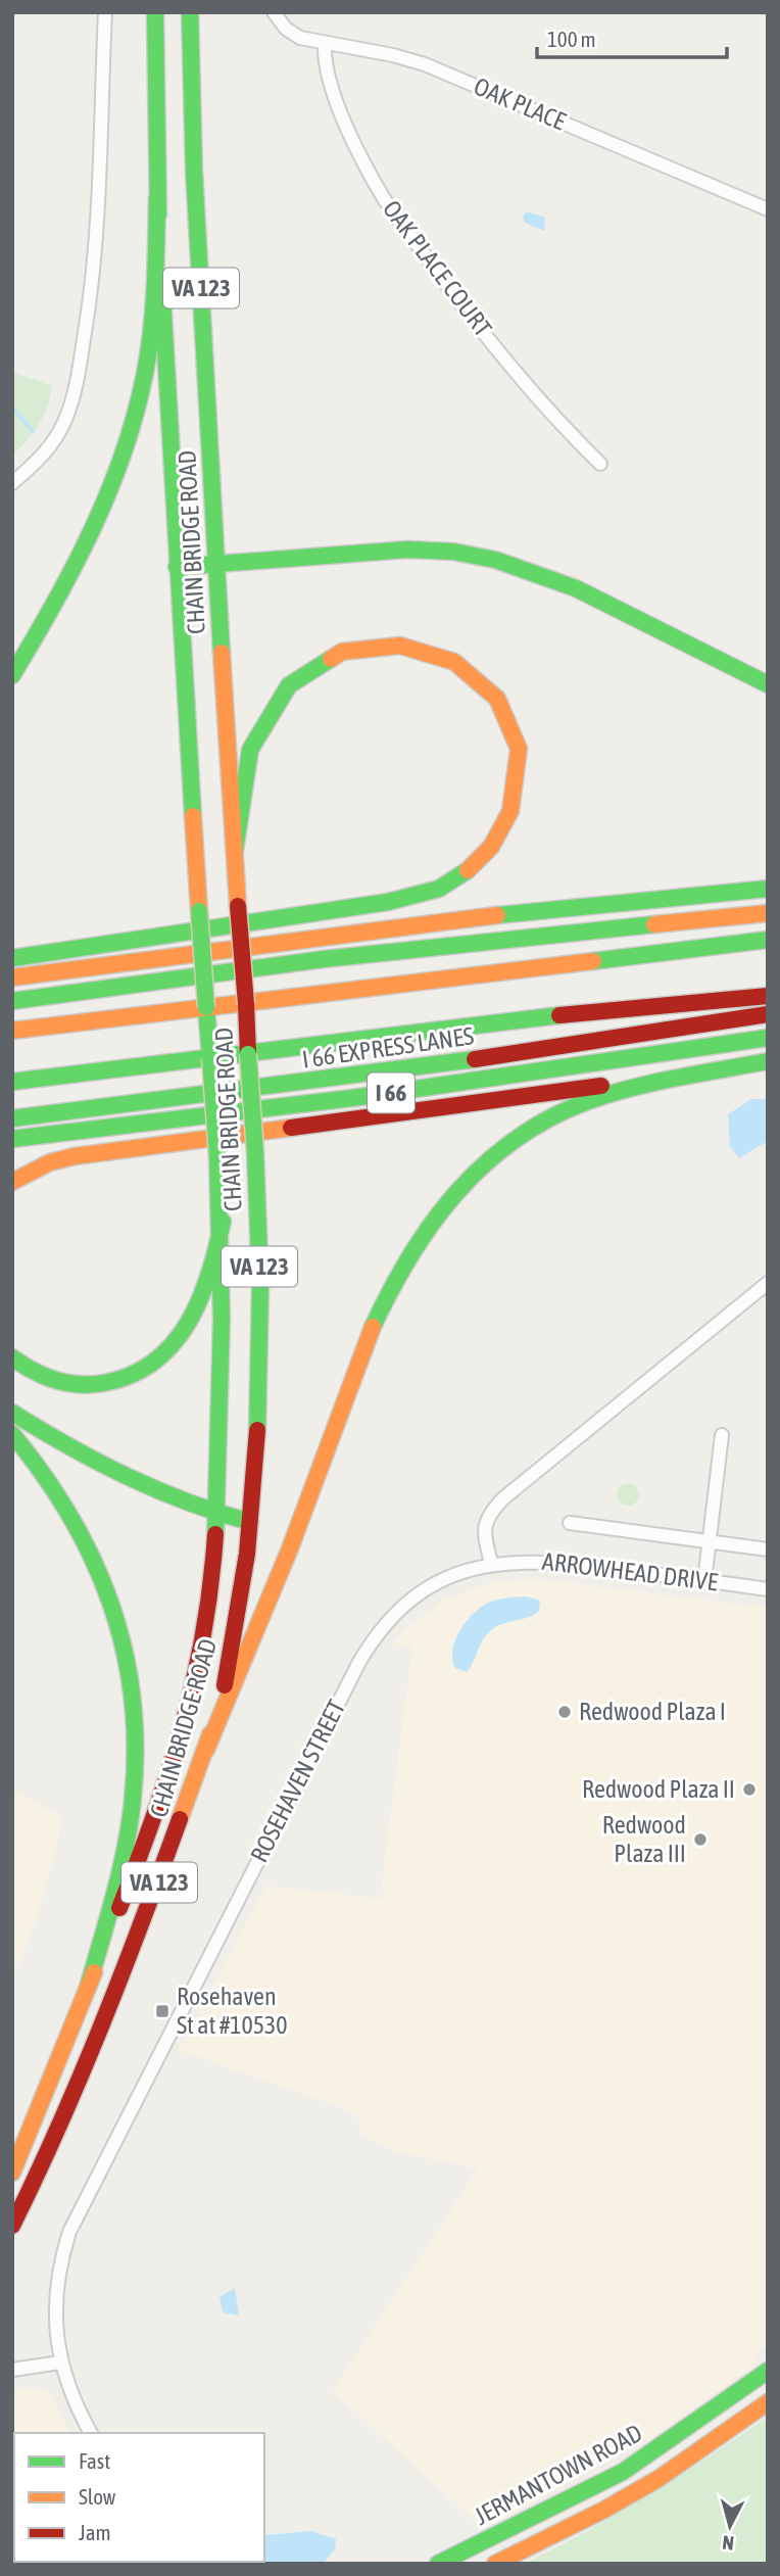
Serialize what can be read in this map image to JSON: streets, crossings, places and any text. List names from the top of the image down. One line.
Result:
{"streets":{"main road":["VA 123","CHAIN BRIDGE ROAD","I 66 EXPRESS LANES","I 66","JERMANTOWN ROAD"],"street":["OAK PLACE","OAK PLACE COURT","ARROWHEAD DRIVE","ROSEHAVEN STREET"]},"crossings":[["OAK PLACE","OAK PLACE COURT"],["ARROWHEAD DRIVE","ROSEHAVEN STREET"]],"places":{"other":["Redwood Plaza I","Redwood Plaza II","Redwood Plaza III"],"transit":["Rosehaven St at #10530"]},"legend":["Fast","Slow","Jam"],"scale_bar":"100 m","north":"bottom"}
